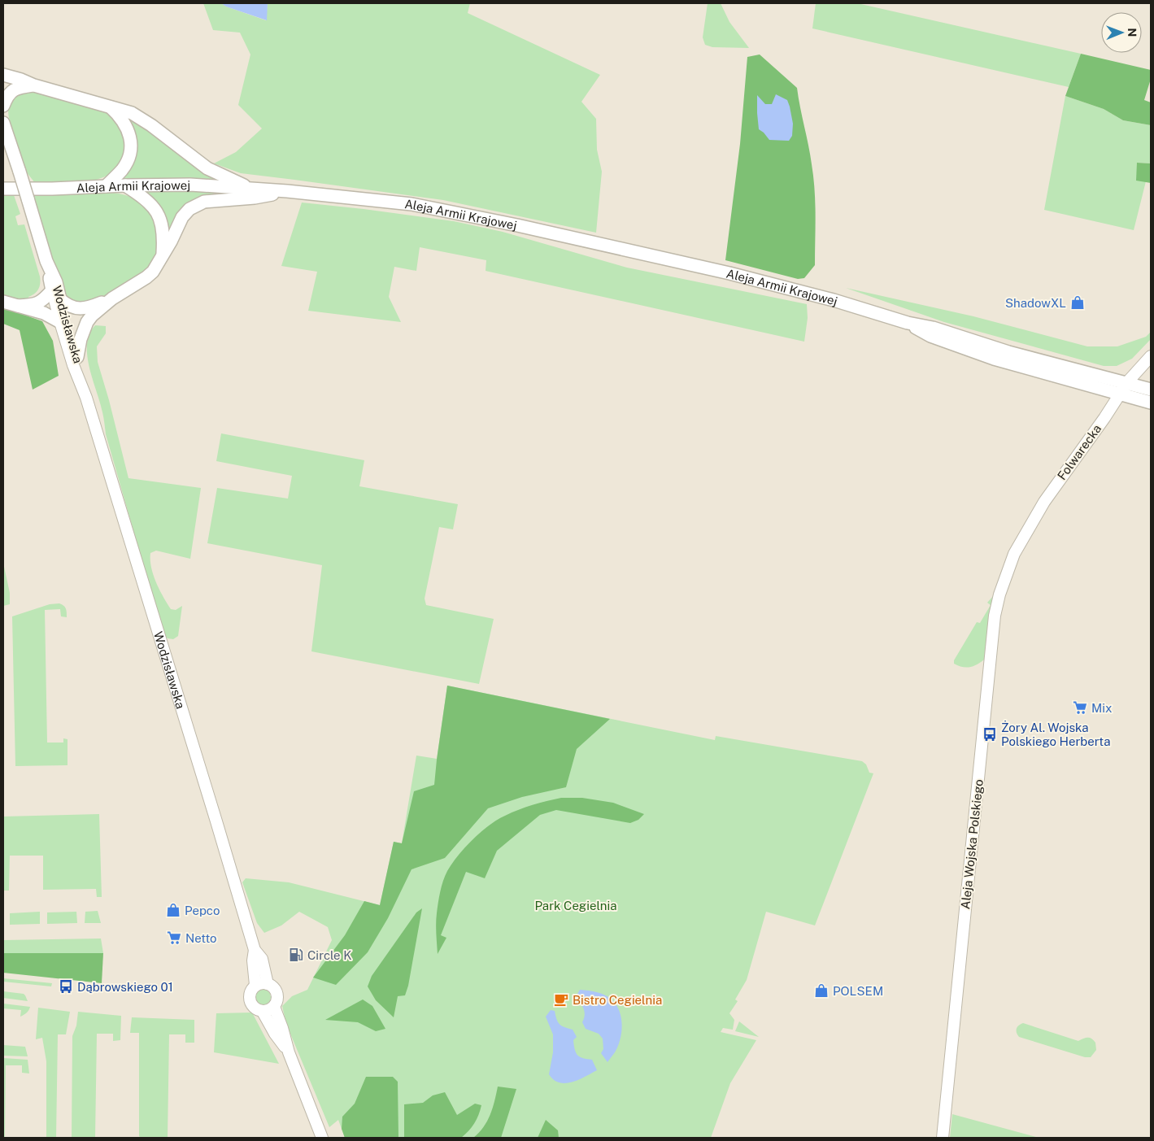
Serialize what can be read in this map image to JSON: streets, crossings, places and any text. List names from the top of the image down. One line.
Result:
{"streets":{"main road":["Aleja Armii Krajowej","Wodzisławska"],"street":["Folwarecka","Aleja Wojska Polskiego"]},"crossings":[["Aleja Armii Krajowej","Folwarecka"],["Folwarecka","Aleja Wojska Polskiego"]],"parks":["Park Cegielnia"],"places":{"shop":["ShadowXL","Pepco","POLSEM"],"supermarket":["Mix","Netto"],"bus stop":["Żory Al. Wojska Polskiego Herberta","Dąbrowskiego 01"],"fuel station":["Circle K"],"cafe":["Bistro Cegielnia"]},"north":"right"}
